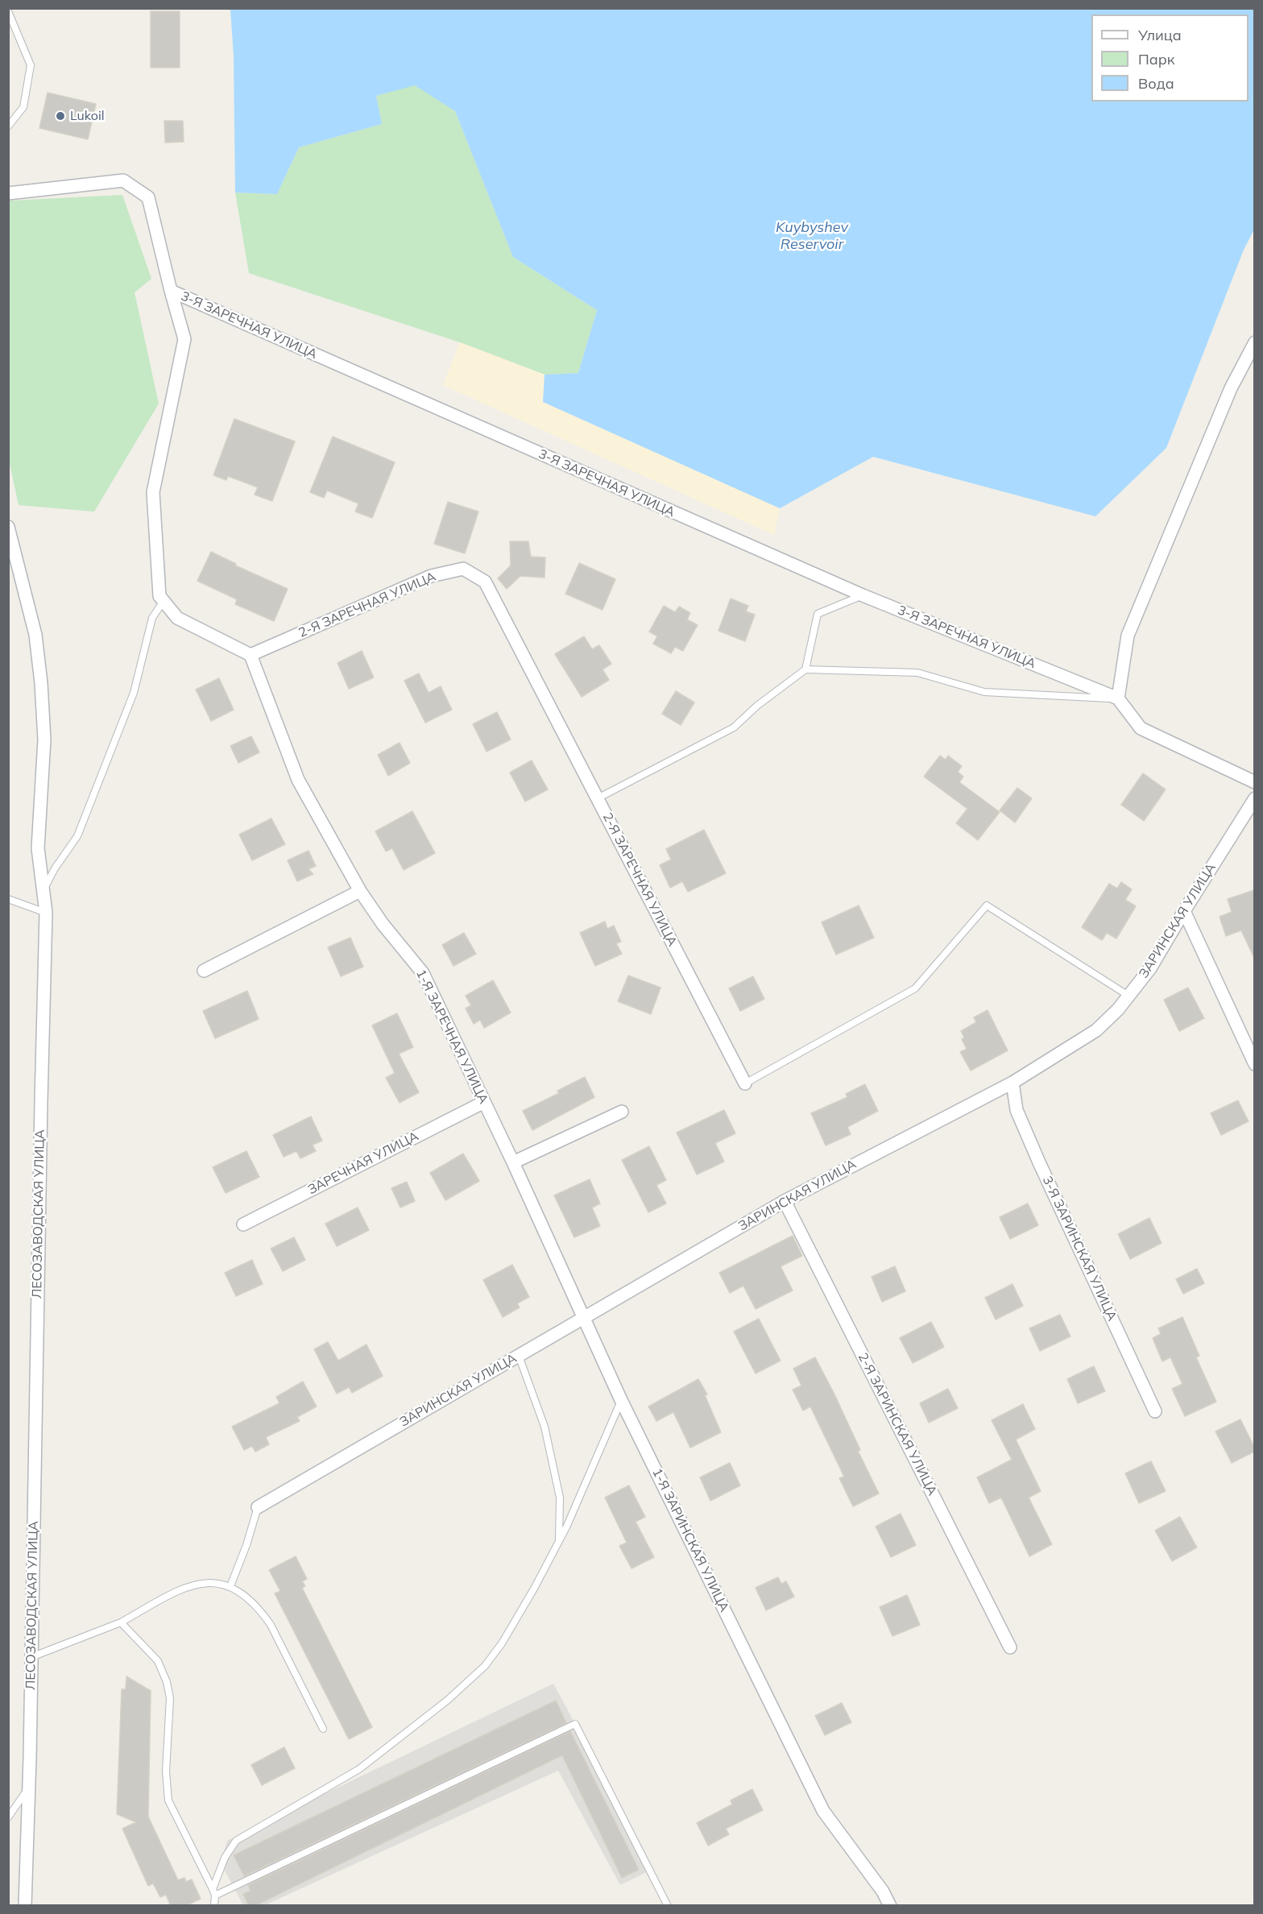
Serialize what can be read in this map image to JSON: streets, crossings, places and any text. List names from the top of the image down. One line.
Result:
{"streets":{"street":["3-Я ЗАРЕЧНАЯ УЛИЦА","2-Я ЗАРЕЧНАЯ УЛИЦА","ЗАРИНСКАЯ УЛИЦА","1-Я ЗАРЕЧНАЯ УЛИЦА","ЗАРЕЧНАЯ УЛИЦА","ЛЕСОЗАВОДСКАЯ УЛИЦА","3-Я ЗАРИНСКАЯ УЛИЦА","2-Я ЗАРИНСКАЯ УЛИЦА","1-Я ЗАРИНСКАЯ УЛИЦА"]},"crossings":[["2-Я ЗАРЕЧНАЯ УЛИЦА","1-Я ЗАРЕЧНАЯ УЛИЦА"],["ЗАРИНСКАЯ УЛИЦА","3-Я ЗАРИНСКАЯ УЛИЦА"],["ЗАРИНСКАЯ УЛИЦА","2-Я ЗАРИНСКАЯ УЛИЦА"],["ЗАРИНСКАЯ УЛИЦА","1-Я ЗАРИНСКАЯ УЛИЦА"],["1-Я ЗАРЕЧНАЯ УЛИЦА","ЗАРЕЧНАЯ УЛИЦА"],["1-Я ЗАРЕЧНАЯ УЛИЦА","1-Я ЗАРИНСКАЯ УЛИЦА"]],"water":["Kuybyshev Reservoir"],"places":["Lukoil"],"legend":["Улица","Парк","Вода"]}
